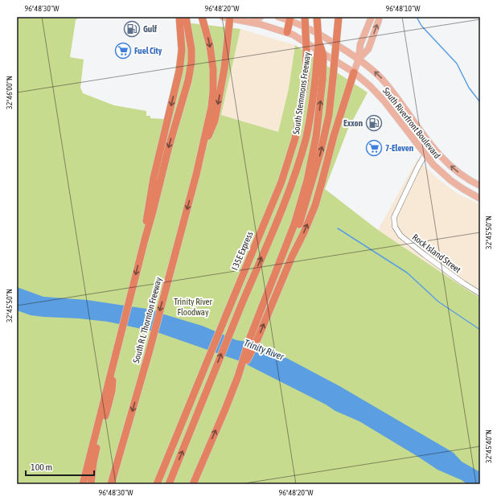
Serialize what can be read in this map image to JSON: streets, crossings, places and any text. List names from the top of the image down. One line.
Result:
{"streets":{"highway":["South Stemmons Freeway","I 35E Express","South R L Thornton Freeway"],"main road":["South Riverfront Boulevard"],"street":["Rock Island Street"]},"crossings":[["South Riverfront Boulevard","Rock Island Street"]],"water":["Trinity River"],"parks":["Trinity River Floodway"],"places":{"fuel station":["Gulf","Exxon"],"supermarket":["Fuel City","7-Eleven"]},"scale_bar":"100 m","coordinates":["96°48'30\"W","96°48'20\"W","96°48'10\"W","32°46'00\"N","32°45'50\"N","32°45'40\"N"]}
